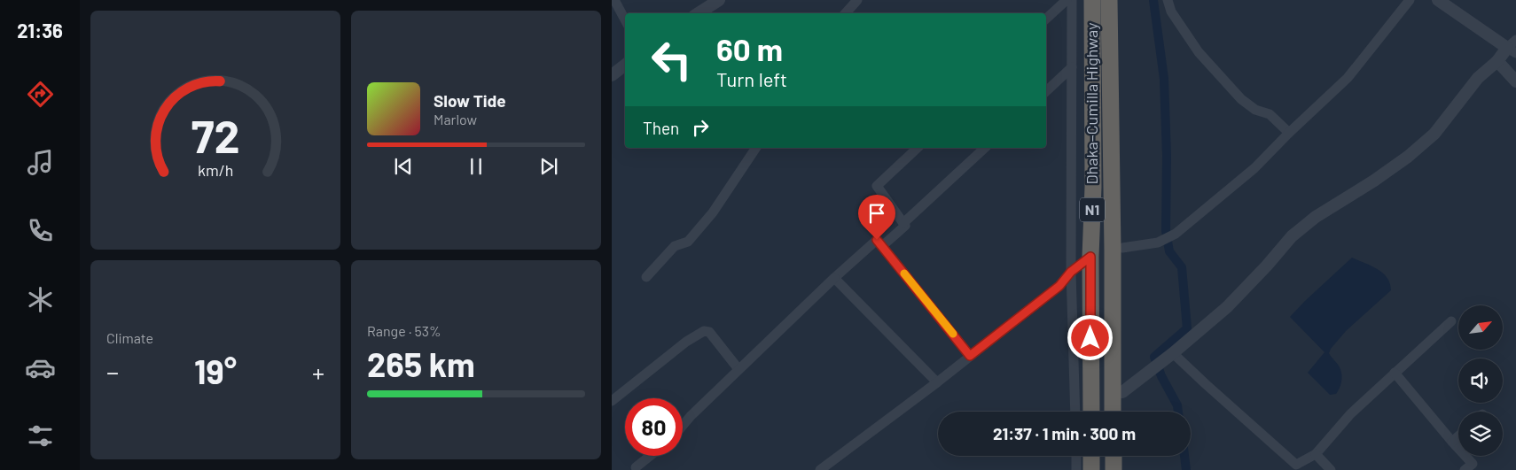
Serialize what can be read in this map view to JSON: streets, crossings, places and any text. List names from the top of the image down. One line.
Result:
{"streets":{"highway":["Dhaka–Cumilla Highway","N1"]},"north":"top right","page":{"tabs":"21:36","turn":["60 m","Turn left"],"song":["Slow Tide","Marlow"],"then":"Then","tile":["Climate",["Range · 53%","265 km"]],"heat":["−","19°","+"],"limit":"80","trip":"21:37 · 1 min · 300 m","gauge":["72","km/h"]}}
